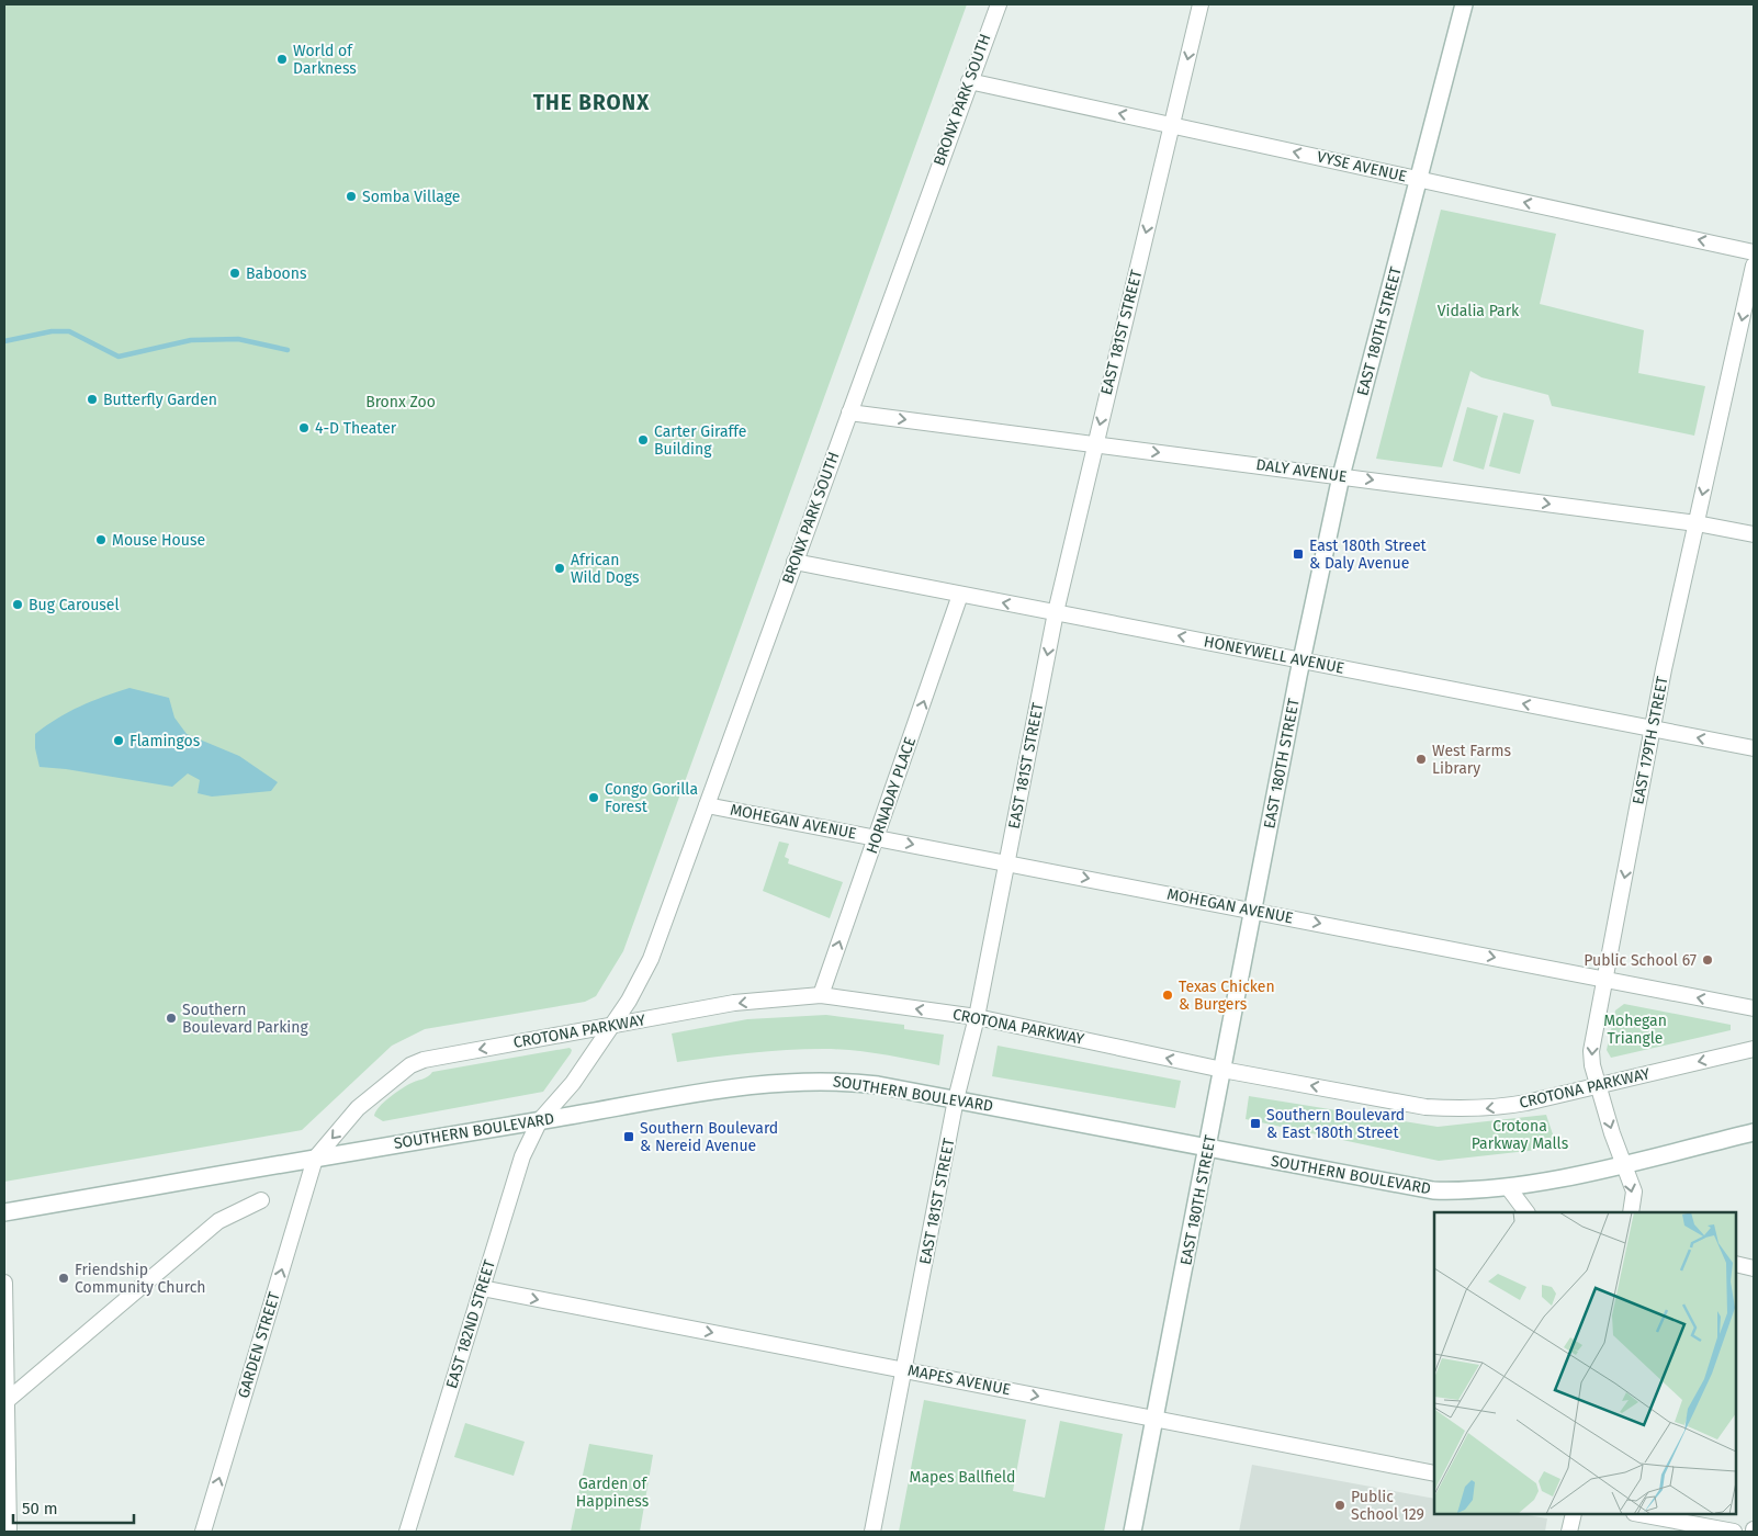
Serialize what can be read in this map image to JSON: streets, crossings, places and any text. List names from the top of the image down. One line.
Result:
{"streets":{"main road":["EAST 180TH STREET","SOUTHERN BOULEVARD"],"street":["BRONX PARK SOUTH","VYSE AVENUE","EAST 181ST STREET","DALY AVENUE","HONEYWELL AVENUE","EAST 179TH STREET","HORNADAY PLACE","MOHEGAN AVENUE","CROTONA PARKWAY","EAST 182ND STREET","GARDEN STREET","MAPES AVENUE"]},"crossings":[["BRONX PARK SOUTH","VYSE AVENUE"],["BRONX PARK SOUTH","DALY AVENUE"],["BRONX PARK SOUTH","HONEYWELL AVENUE"],["BRONX PARK SOUTH","MOHEGAN AVENUE"],["BRONX PARK SOUTH","CROTONA PARKWAY"],["BRONX PARK SOUTH","EAST 182ND STREET"],["VYSE AVENUE","EAST 180TH STREET"],["VYSE AVENUE","EAST 181ST STREET"],["EAST 180TH STREET","DALY AVENUE"],["EAST 180TH STREET","HONEYWELL AVENUE"],["EAST 180TH STREET","MOHEGAN AVENUE"],["EAST 180TH STREET","CROTONA PARKWAY"],["EAST 180TH STREET","SOUTHERN BOULEVARD"],["EAST 180TH STREET","MAPES AVENUE"],["EAST 181ST STREET","DALY AVENUE"],["EAST 181ST STREET","HONEYWELL AVENUE"],["EAST 181ST STREET","MOHEGAN AVENUE"],["EAST 181ST STREET","CROTONA PARKWAY"],["EAST 181ST STREET","SOUTHERN BOULEVARD"],["EAST 181ST STREET","MAPES AVENUE"],["DALY AVENUE","EAST 179TH STREET"],["HONEYWELL AVENUE","EAST 179TH STREET"],["HONEYWELL AVENUE","HORNADAY PLACE"],["EAST 179TH STREET","MOHEGAN AVENUE"],["EAST 179TH STREET","CROTONA PARKWAY"],["EAST 179TH STREET","SOUTHERN BOULEVARD"],["HORNADAY PLACE","MOHEGAN AVENUE"],["HORNADAY PLACE","CROTONA PARKWAY"],["CROTONA PARKWAY","SOUTHERN BOULEVARD"],["CROTONA PARKWAY","EAST 182ND STREET"],["CROTONA PARKWAY","GARDEN STREET"],["SOUTHERN BOULEVARD","EAST 182ND STREET"],["SOUTHERN BOULEVARD","GARDEN STREET"],["EAST 182ND STREET","MAPES AVENUE"]],"one_way":["VYSE AVENUE","EAST 181ST STREET","DALY AVENUE","HONEYWELL AVENUE","EAST 179TH STREET","HORNADAY PLACE","CROTONA PARKWAY","GARDEN STREET","MAPES AVENUE"],"districts":["THE BRONX"],"parks":["Vidalia Park","Bronx Zoo","Mohegan Triangle","Crotona Parkway Malls","Mapes Ballfield","Garden of Happiness"],"places":{"other":["World of Darkness","Somba Village","Baboons","Butterfly Garden","4-D Theater","Carter Giraffe Building","Mouse House","African Wild Dogs","Bug Carousel","Flamingos","West Farms Library","Congo Gorilla Forest","Public School 67","Texas Chicken & Burgers","Southern Boulevard Parking","Friendship Community Church","Public School 129"],"transit":["East 180th Street & Daly Avenue","Southern Boulevard & East 180th Street","Southern Boulevard & Nereid Avenue"]},"scale_bar":"50 m"}
